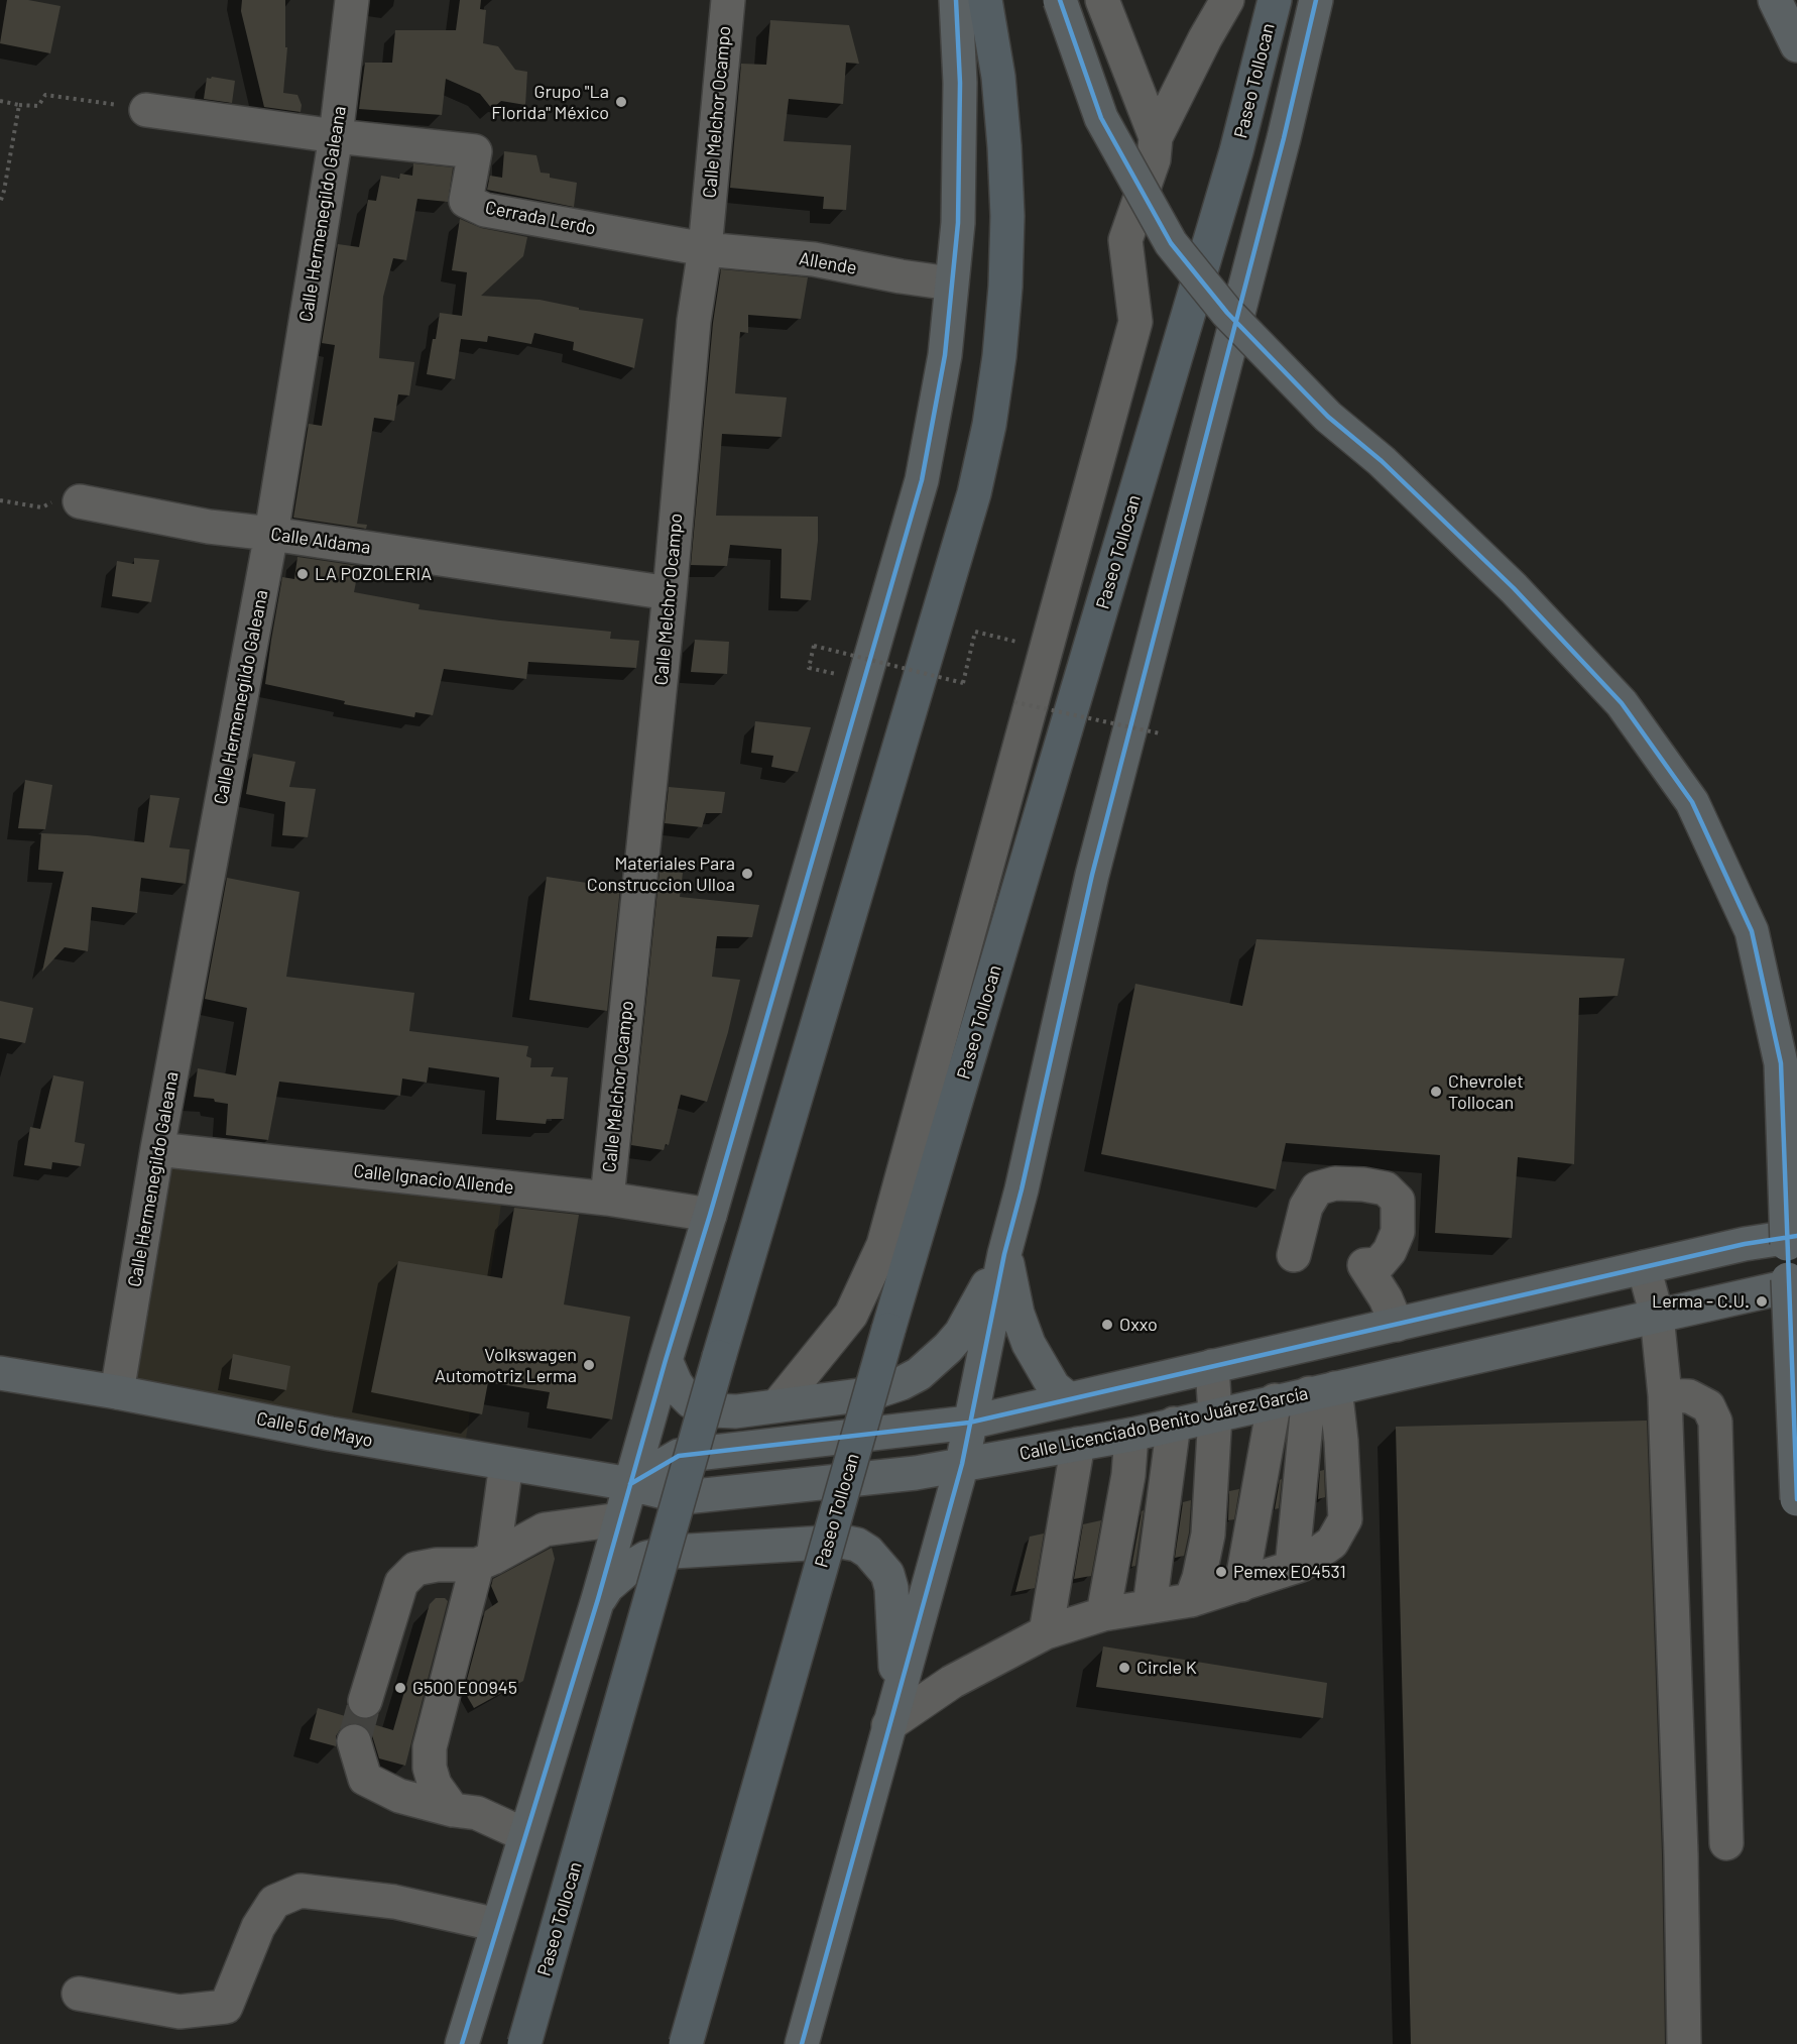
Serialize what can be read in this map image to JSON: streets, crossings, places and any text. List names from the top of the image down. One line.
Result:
{"streets":{"highway":["Paseo Tollocan"],"main road":["Calle Licenciado Benito Juárez García","Calle 5 de Mayo"],"street":["Calle Melchor Ocampo","Calle Hermenegildo Galeana","Cerrada Lerdo","Allende","Calle Aldama","Calle Ignacio Allende"]},"crossings":[["Calle Melchor Ocampo","Cerrada Lerdo"],["Calle Melchor Ocampo","Allende"],["Calle Melchor Ocampo","Calle Aldama"],["Calle Melchor Ocampo","Calle Ignacio Allende"],["Calle Hermenegildo Galeana","Cerrada Lerdo"],["Calle Hermenegildo Galeana","Calle Aldama"],["Calle Hermenegildo Galeana","Calle Ignacio Allende"],["Calle Hermenegildo Galeana","Calle 5 de Mayo"],["Cerrada Lerdo","Allende"],["Calle Licenciado Benito Juárez García","Calle 5 de Mayo"]],"places":["Grupo \"La Florida\" México","LA POZOLERIA","Materiales Para Construccion Ulloa","Chevrolet Tollocan","Lerma - C.U.","Oxxo","Volkswagen Automotriz Lerma","Pemex E04531","Circle K","G500 E00945"]}
